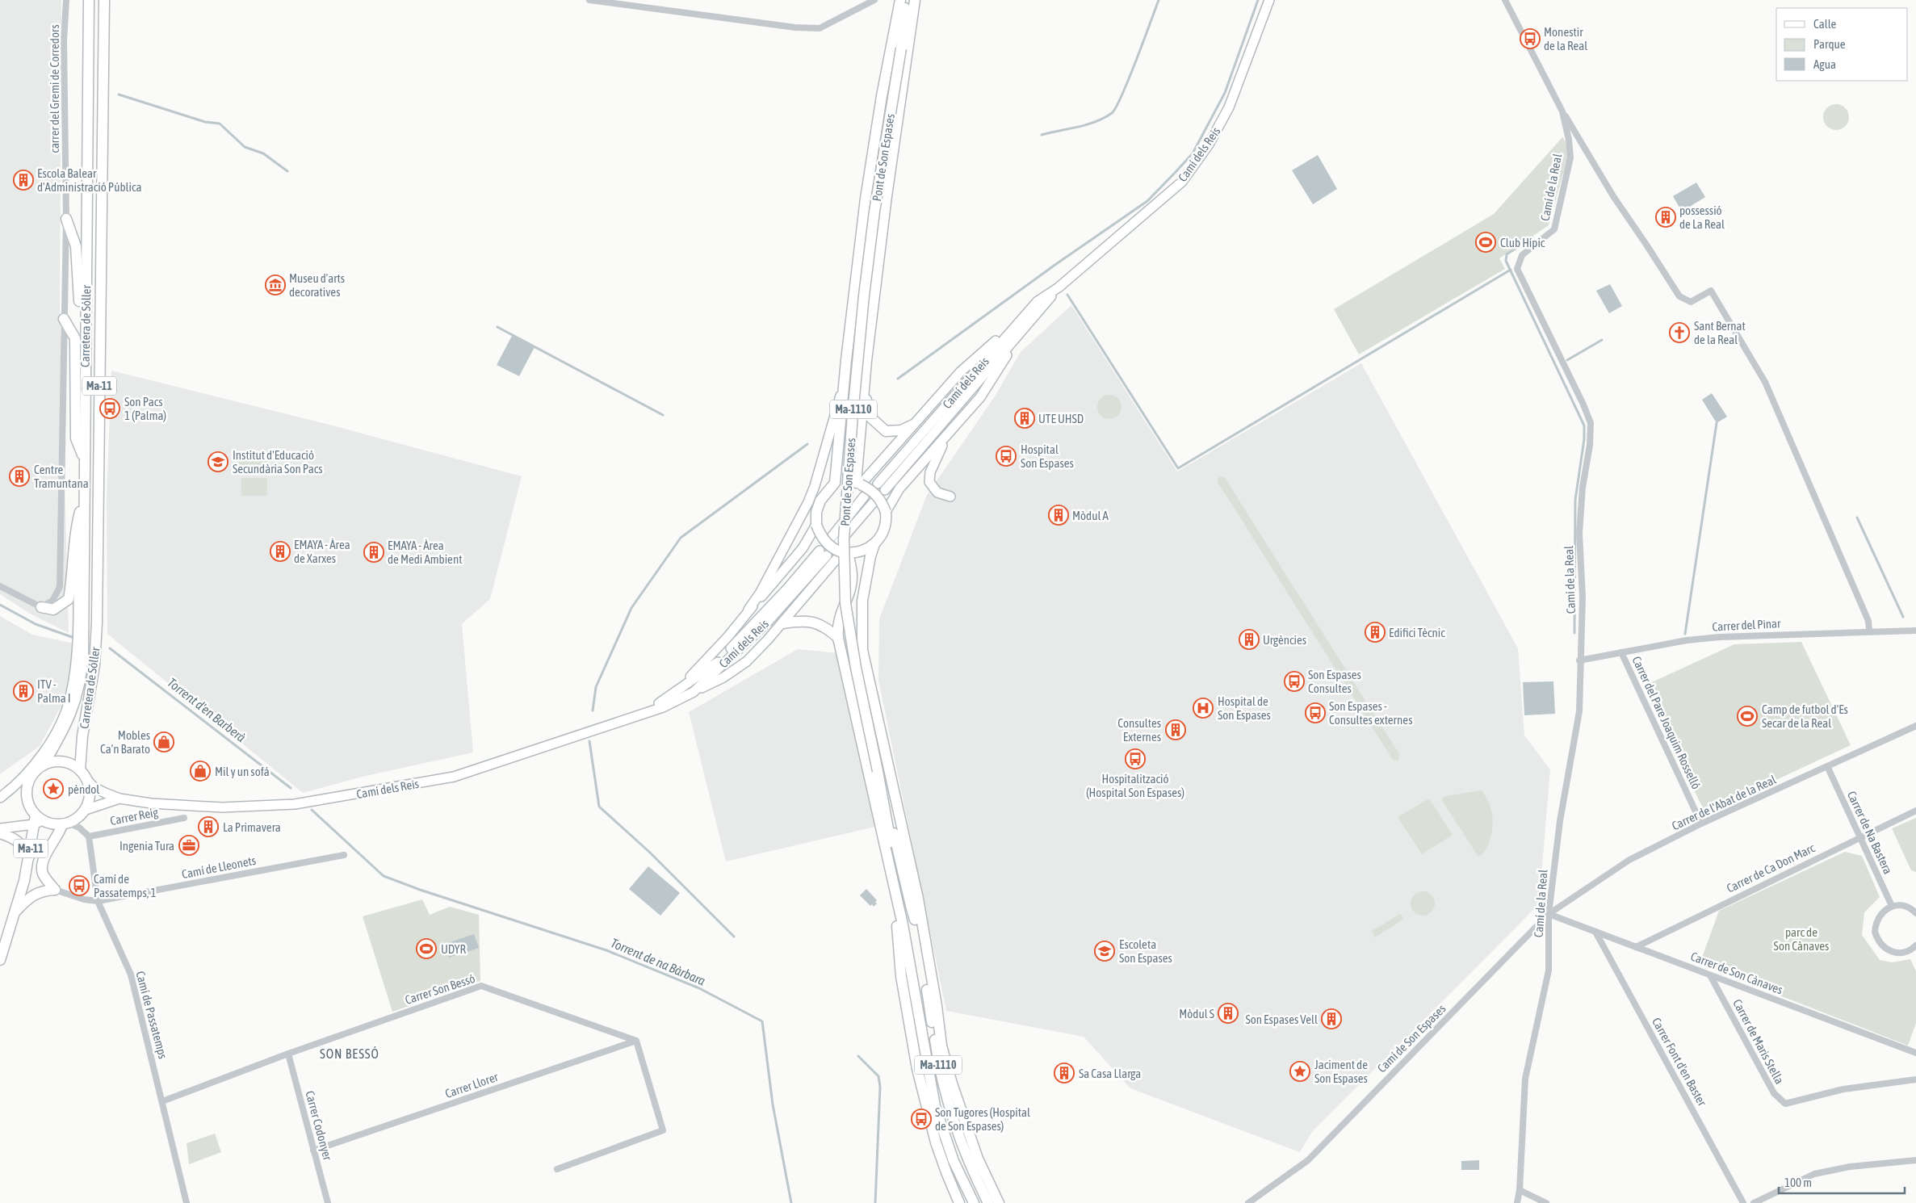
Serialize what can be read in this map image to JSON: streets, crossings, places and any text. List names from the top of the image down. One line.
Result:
{"streets":{"main road":["Pont de Son Espases","Carretera de Sóller","Ma-11","Ma-1110"],"street":["carrer del Gremi de Corredors","Camí dels Reis","Camí de la Real","Carrer del Pinar","Carrer del Pare Joaquim Rosselló","Carrer de l'Abat de la Real","Carrer Reig","Carrer de Na Bastera","Camí de Lleonets","Carrer de Ca Don Marc","Carrer de Son Cànaves","Carrer Son Bessó","Camí de Passatemps","Camí de Son Espases","Carrer de Maris Stella","Carrer Font d'en Baster","Carrer Llorer","Carrer Codonyer"]},"crossings":[["Pont de Son Espases","Ma-1110"],["Camí de la Real","Carrer del Pinar"],["Camí de la Real","Carrer de l'Abat de la Real"],["Camí de la Real","Carrer de Son Cànaves"],["Camí de la Real","Camí de Son Espases"],["Carretera de Sóller","Ma-11"],["Carrer del Pinar","Carrer del Pare Joaquim Rosselló"],["Carrer del Pare Joaquim Rosselló","Carrer de l'Abat de la Real"],["Carrer de l'Abat de la Real","Carrer de Na Bastera"],["Carrer de l'Abat de la Real","Carrer de Son Cànaves"],["Carrer de l'Abat de la Real","Camí de Son Espases"],["Carrer Reig","Camí de Passatemps"],["Carrer de Na Bastera","Carrer de Ca Don Marc"],["Camí de Lleonets","Camí de Passatemps"],["Carrer de Ca Don Marc","Carrer de Son Cànaves"],["Carrer de Son Cànaves","Camí de Son Espases"],["Carrer de Son Cànaves","Carrer de Maris Stella"],["Carrer de Son Cànaves","Carrer Font d'en Baster"],["Carrer Son Bessó","Camí de Passatemps"],["Carrer Son Bessó","Carrer Llorer"],["Carrer Son Bessó","Carrer Codonyer"],["Carrer Llorer","Carrer Codonyer"]],"districts":["SON BESSÓ"],"water":["Torrent d'en Barberà","Torrent de na Bàrbara"],"parks":["parc de Son Cànaves"],"places":{"bus stop":["Monestir de la Real","Son Pacs 1 (Palma)","Hospital Son Espases","Son Espases Consultes","Son Espases - Consultes externes","Hospitalització (Hospital Son Espases)","Camí de Passatemps, 1","Son Tugores (Hospital de Son Espases)"],"building":["Escola Balear d'Administració Pública","possessió de La Real","UTE UHSD","Centre Tramuntana","Mòdul A","EMAYA - Àrea de Xarxes","EMAYA - Àrea de Medi Ambient","Edifici Tècnic","Urgències","ITV - Palma I","Consultes Externes","La Primavera","Mòdul S","Son Espases Vell","Sa Casa Llarga"],"sports":["Club Hípic","Camp de futbol d'Es Secar de la Real","UDYR"],"museum":["Museu d'arts decoratives"],"church":["Sant Bernat de la Real"],"school or university":["Institut d'Educació Secundària Son Pacs","Escoleta Son Espases"],"hospital":["Hospital de Son Espases"],"shop":["Mobles Ca’n Barato","Mil y un sofá"],"place":["pèndol","Jaciment de Son Espases"],"office":["Ingenia Tura"]},"legend":["Calle","Parque","Agua"],"scale_bar":"100 m"}
